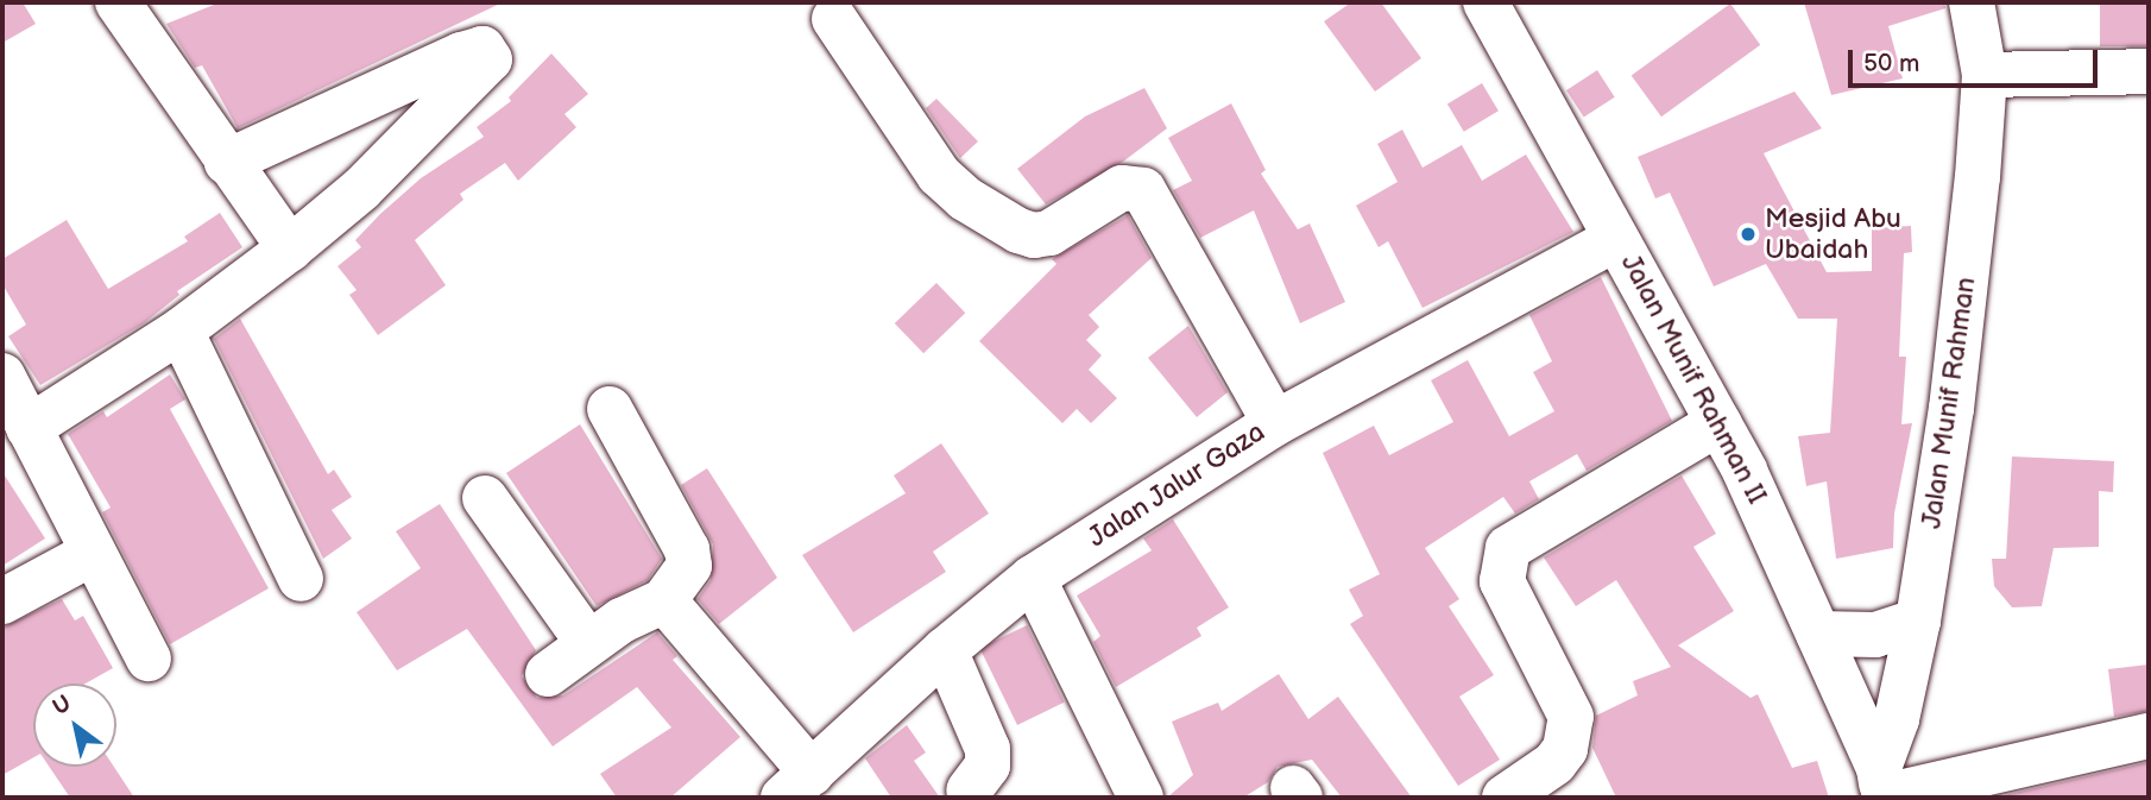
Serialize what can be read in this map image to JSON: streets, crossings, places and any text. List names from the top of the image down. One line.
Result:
{"streets":{"street":["Jalan Munif Rahman II","Jalan Munif Rahman","Jalan Jalur Gaza"]},"crossings":[["Jalan Munif Rahman II","Jalan Munif Rahman"],["Jalan Munif Rahman II","Jalan Jalur Gaza"]],"places":["Mesjid Abu Ubaidah"],"scale_bar":"50 m","north":"top left"}
